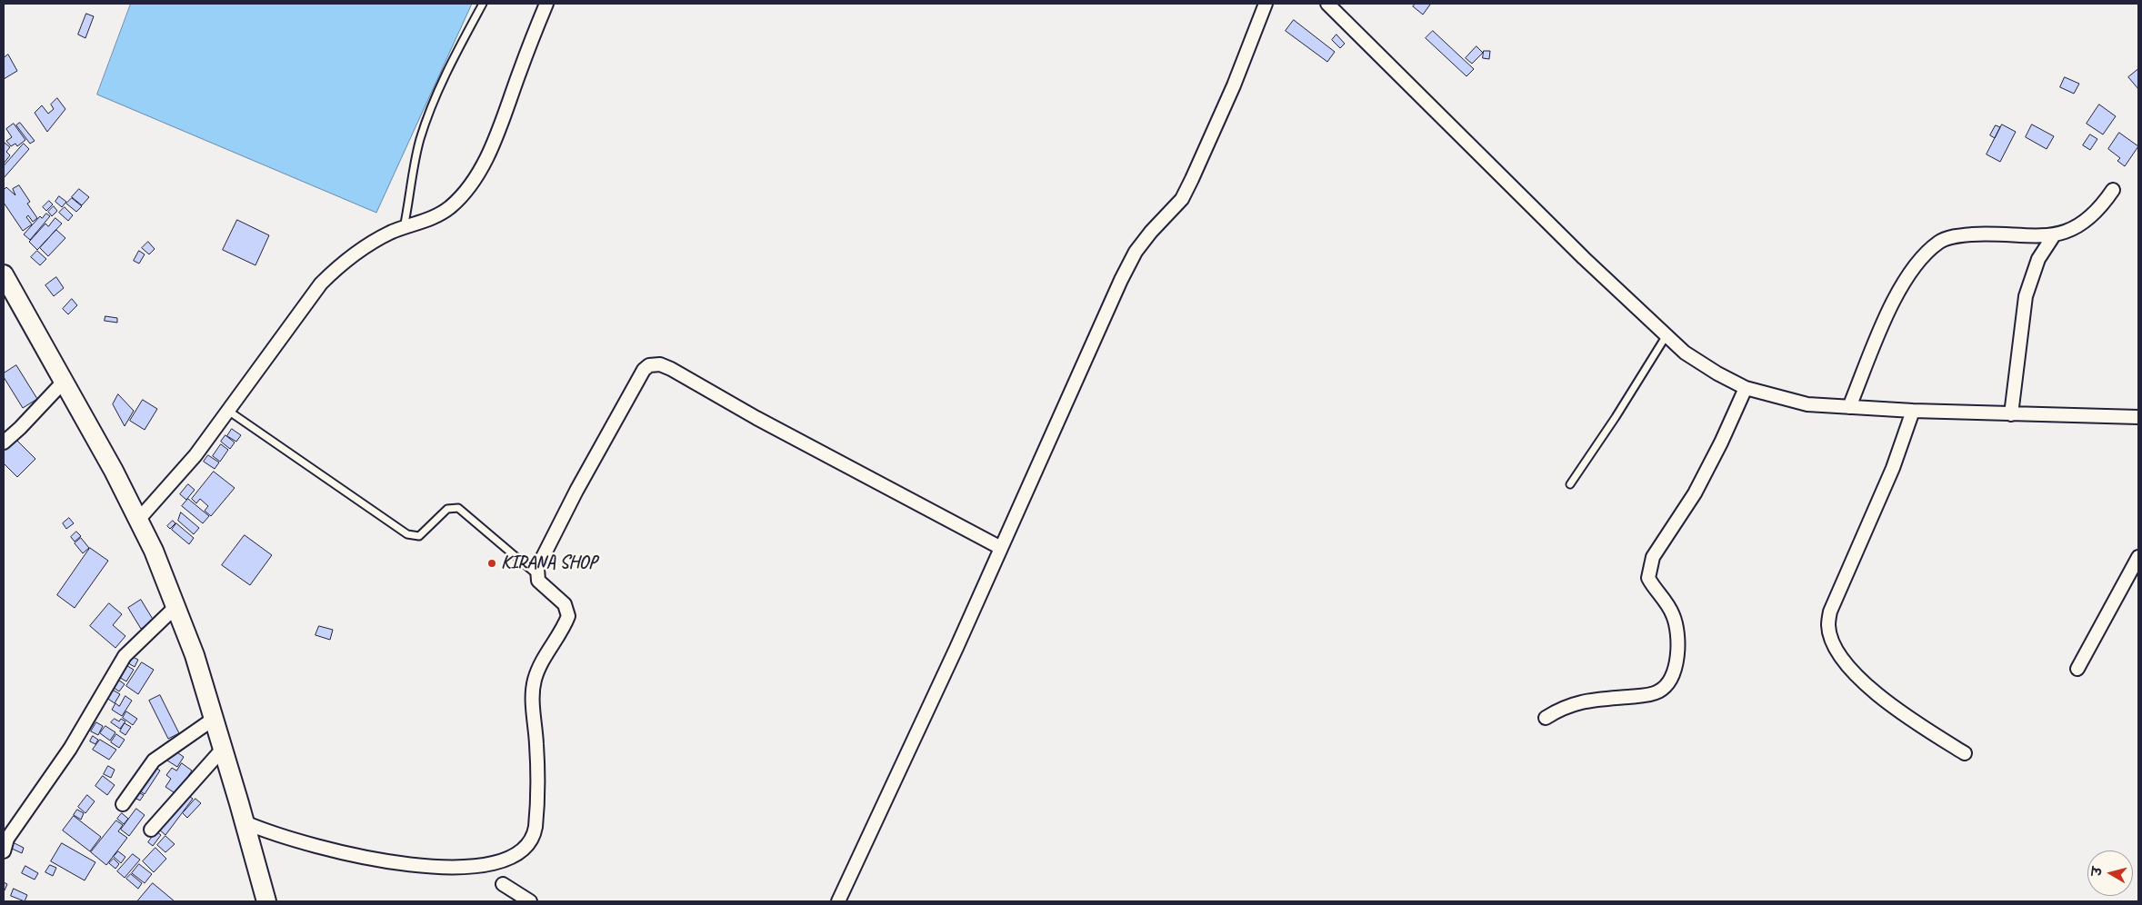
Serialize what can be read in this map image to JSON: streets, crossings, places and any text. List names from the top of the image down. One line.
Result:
{"places":["KIRANA SHOP"],"north":"left"}
